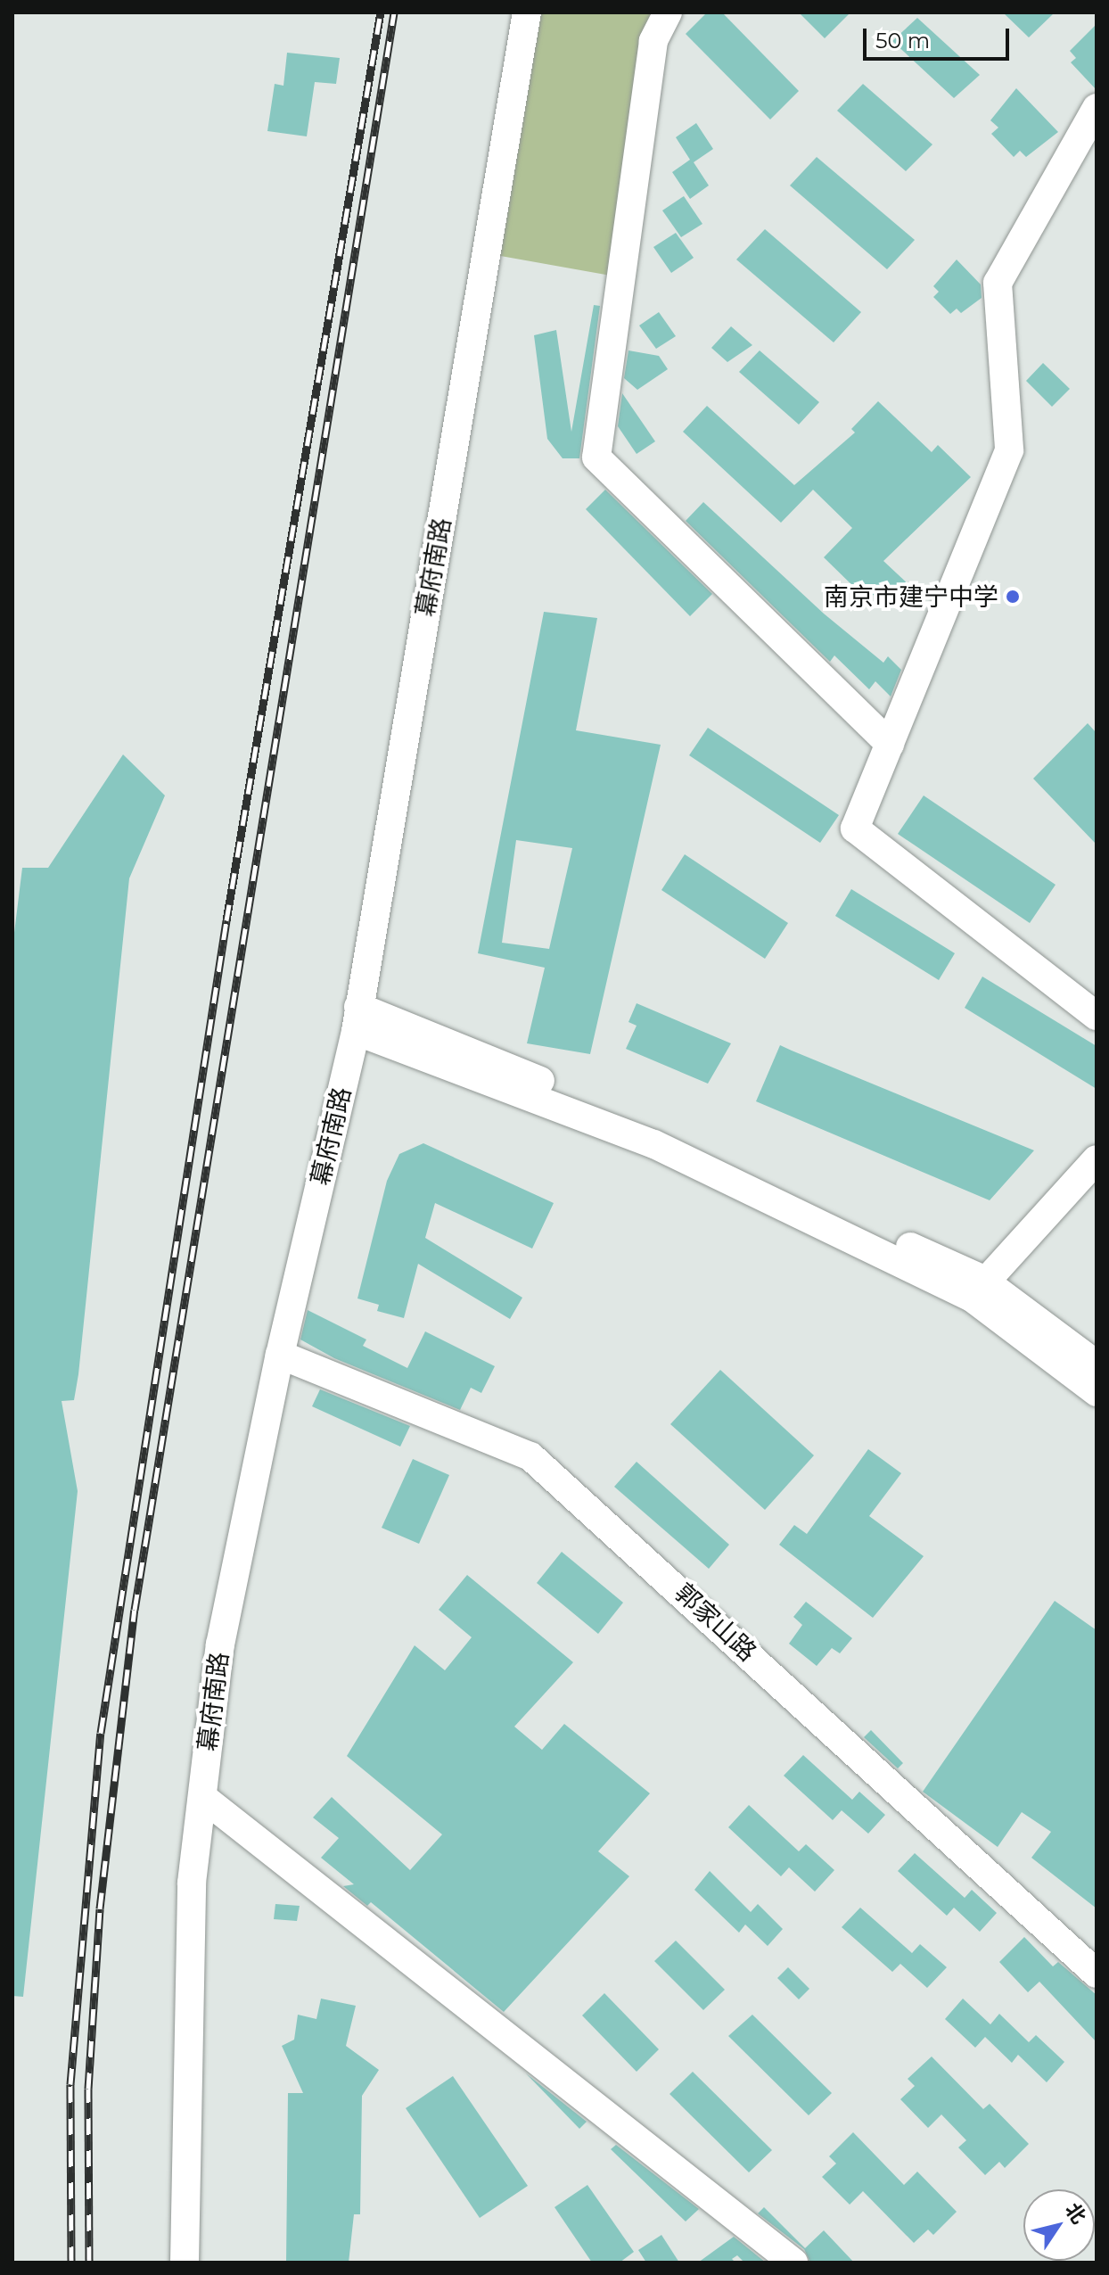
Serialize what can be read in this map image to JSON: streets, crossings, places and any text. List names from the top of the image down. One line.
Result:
{"streets":{"street":["幕府南路","郭家山路"]},"crossings":[["幕府南路","郭家山路"]],"places":["南京市建宁中学"],"scale_bar":"50 m","north":"top right"}
